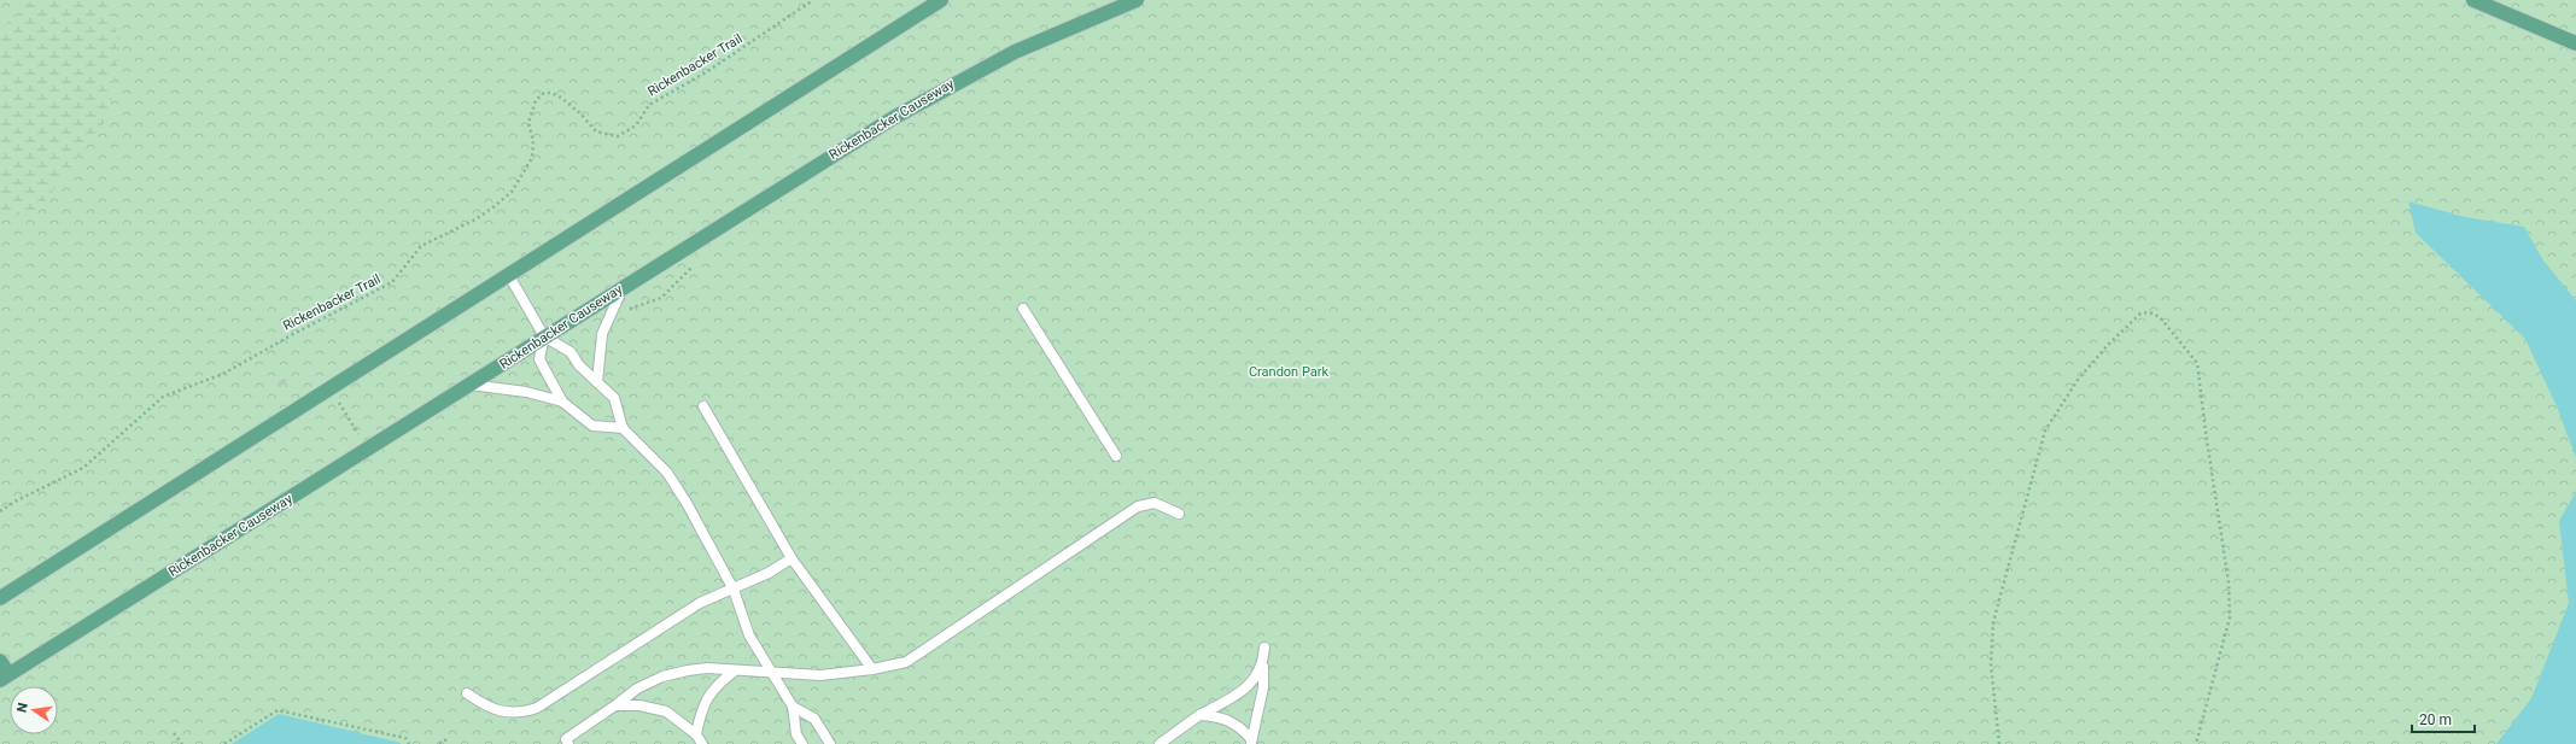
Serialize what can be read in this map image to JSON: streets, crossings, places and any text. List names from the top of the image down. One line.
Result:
{"streets":{"main road":["Rickenbacker Causeway"],"path":["Rickenbacker Trail"]},"parks":["Crandon Park"],"scale_bar":"20 m","north":"left"}
